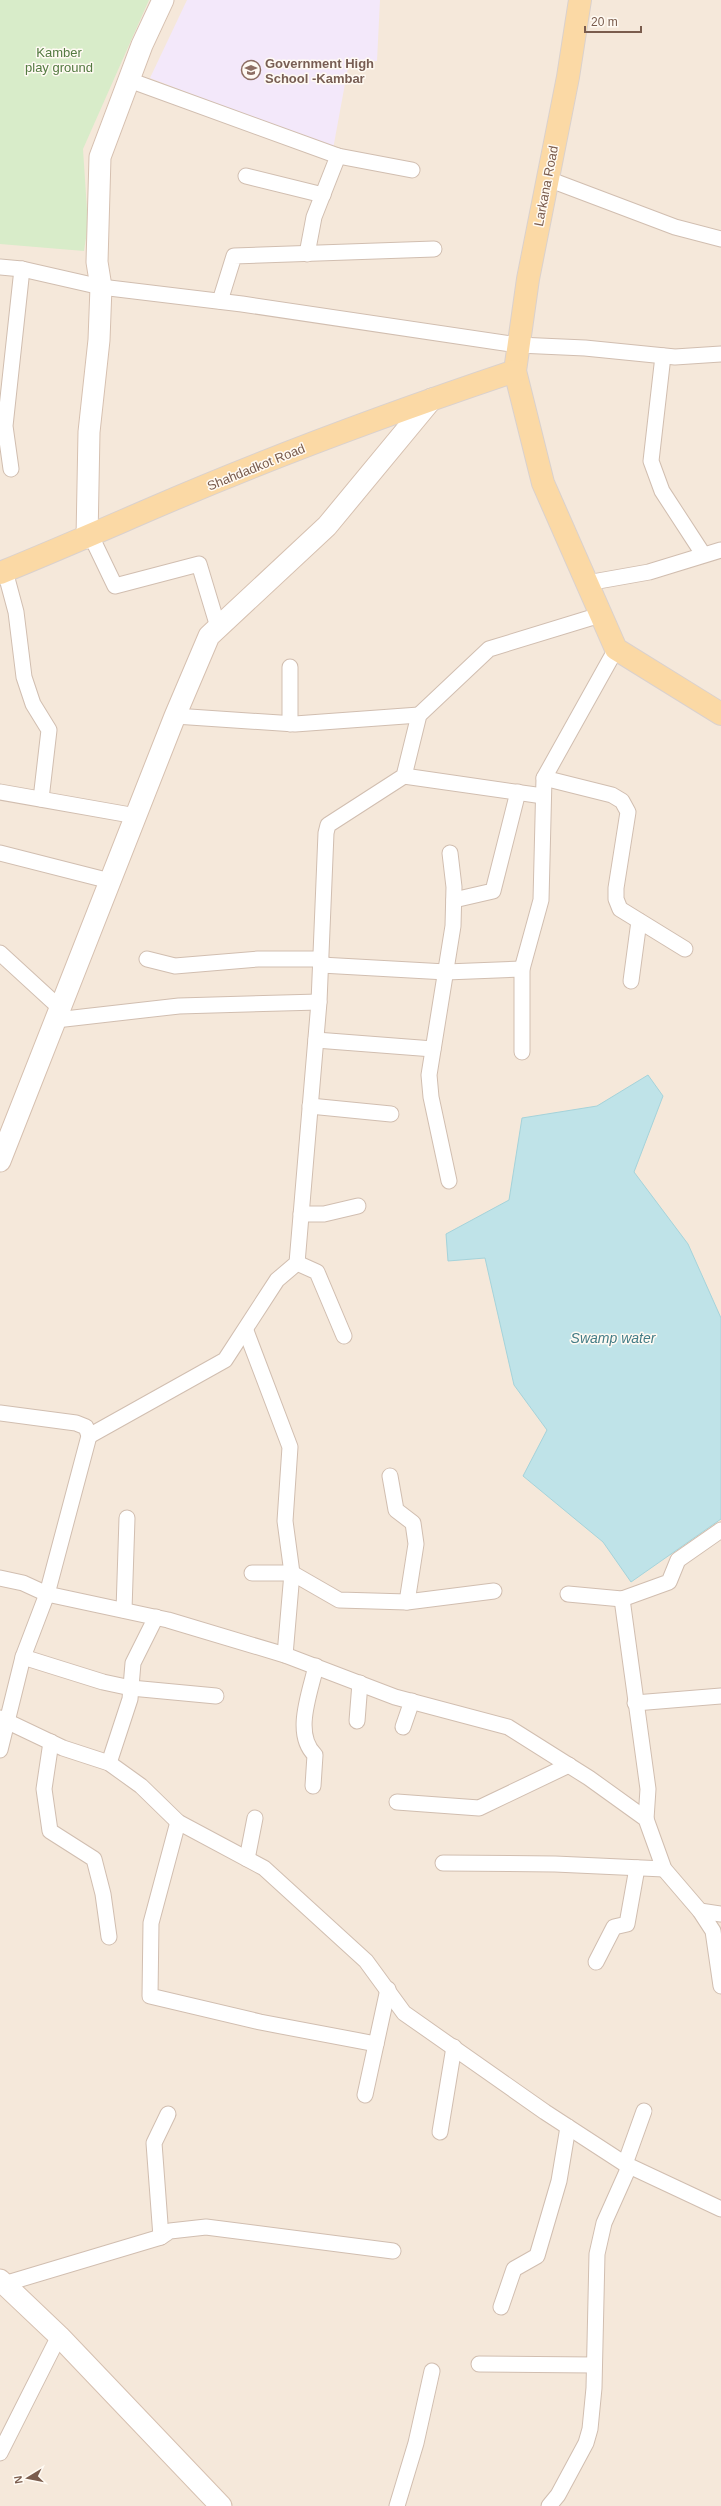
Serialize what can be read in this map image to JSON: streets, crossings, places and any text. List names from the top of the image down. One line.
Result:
{"streets":{"main road":["Larkana Road","Shahdadkot Road"]},"crossings":[["Larkana Road","Shahdadkot Road"]],"water":["Swamp water"],"parks":["Kamber play ground"],"places":{"school or university":["Government High School -Kambar"]},"scale_bar":"20 m","north":"left"}
